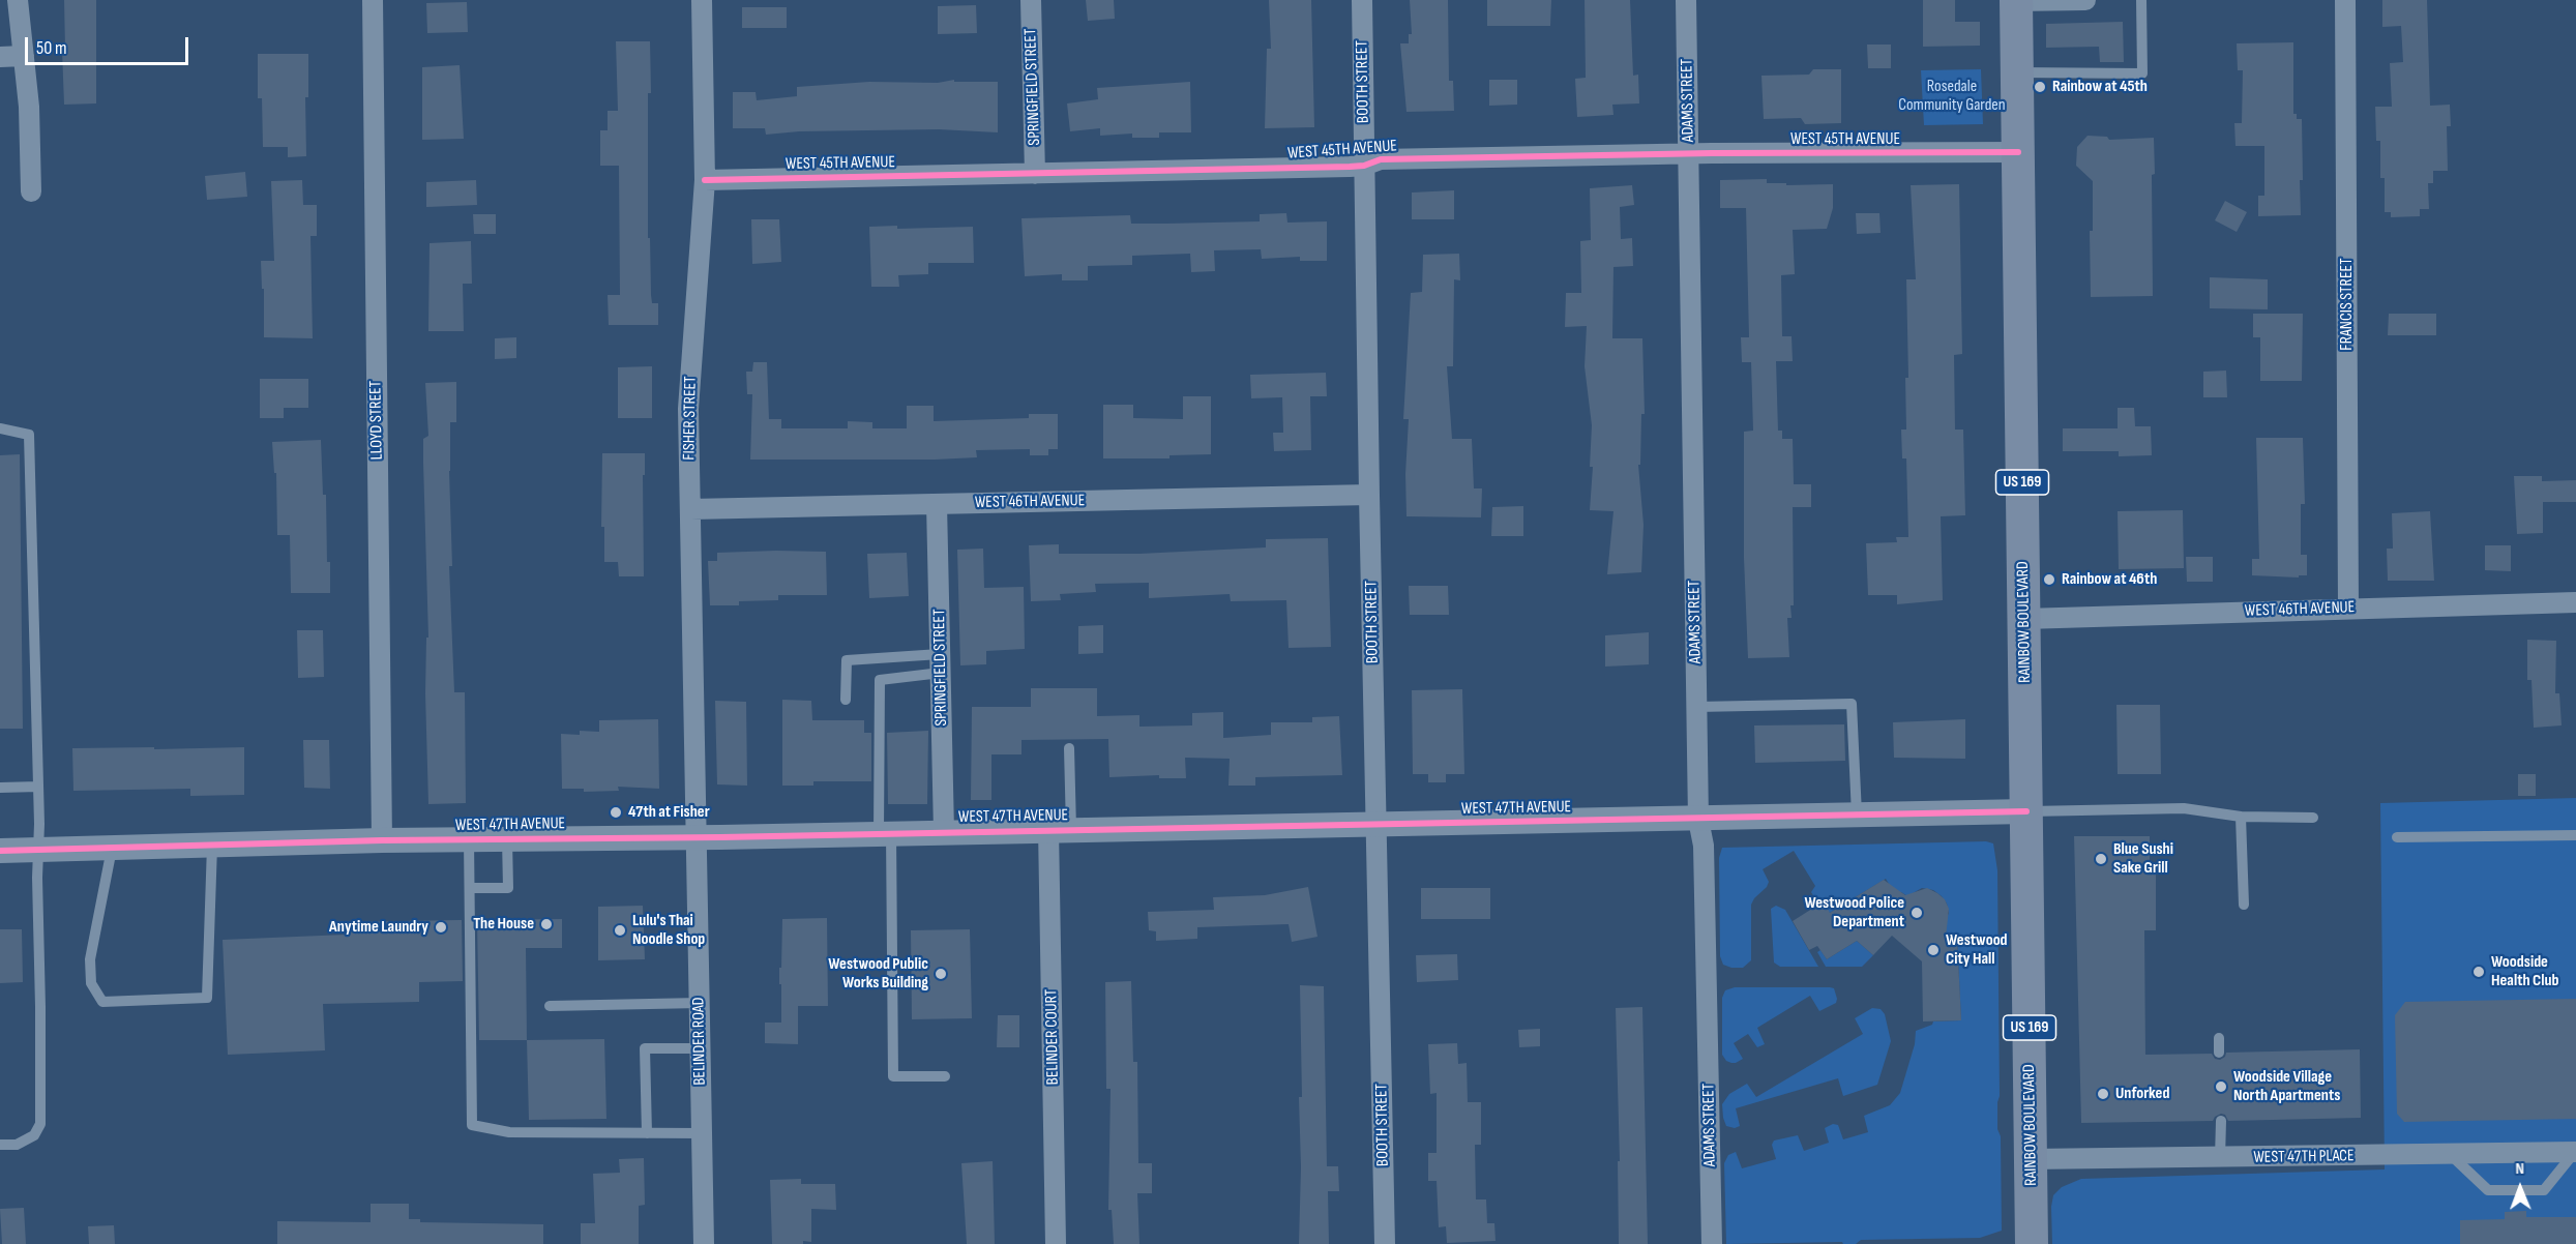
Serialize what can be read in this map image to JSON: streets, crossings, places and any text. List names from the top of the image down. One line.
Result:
{"streets":{"main road":["US 169","RAINBOW BOULEVARD"],"street":["BOOTH STREET","SPRINGFIELD STREET","ADAMS STREET","WEST 45TH AVENUE","FRANCIS STREET","FISHER STREET","LLOYD STREET","WEST 46TH AVENUE","WEST 47TH AVENUE","BELINDER COURT","BELINDER ROAD","WEST 47TH PLACE"]},"crossings":[["BOOTH STREET","WEST 45TH AVENUE"],["BOOTH STREET","WEST 46TH AVENUE"],["BOOTH STREET","WEST 47TH AVENUE"],["SPRINGFIELD STREET","WEST 45TH AVENUE"],["SPRINGFIELD STREET","WEST 46TH AVENUE"],["SPRINGFIELD STREET","WEST 47TH AVENUE"],["ADAMS STREET","WEST 45TH AVENUE"],["ADAMS STREET","WEST 47TH AVENUE"],["WEST 45TH AVENUE","FISHER STREET"],["WEST 45TH AVENUE","RAINBOW BOULEVARD"],["FRANCIS STREET","WEST 46TH AVENUE"],["FISHER STREET","WEST 46TH AVENUE"],["FISHER STREET","WEST 47TH AVENUE"],["FISHER STREET","BELINDER ROAD"],["LLOYD STREET","WEST 47TH AVENUE"],["WEST 46TH AVENUE","RAINBOW BOULEVARD"],["RAINBOW BOULEVARD","WEST 47TH AVENUE"],["RAINBOW BOULEVARD","WEST 47TH PLACE"],["WEST 47TH AVENUE","BELINDER COURT"],["WEST 47TH AVENUE","BELINDER ROAD"]],"parks":["Rosedale Community Garden"],"places":["Rainbow at 45th","Rainbow at 46th","47th at Fisher","Blue Sushi Sake Grill","Westwood Police Department","The House","Anytime Laundry","Lulu's Thai Noodle Shop","Westwood City Hall","Woodside Health Club","Westwood Public Works Building","Woodside Village North Apartments","Unforked"],"scale_bar":"50 m","north":"top"}
